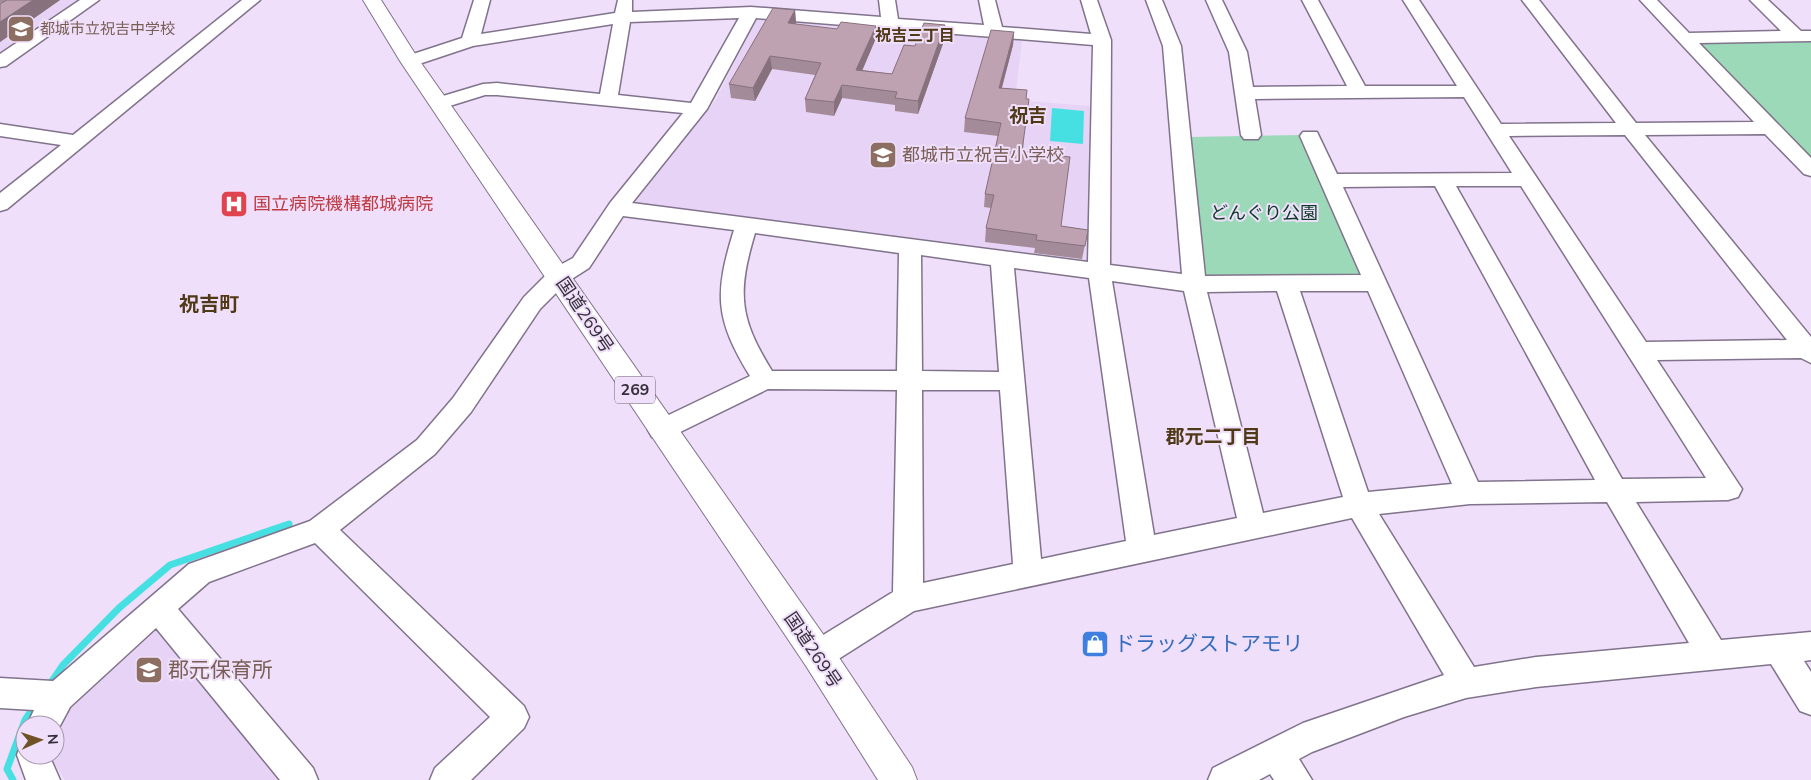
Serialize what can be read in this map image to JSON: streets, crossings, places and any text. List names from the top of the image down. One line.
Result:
{"streets":{"highway":["国道269号","269"]},"districts":["祝吉三丁目","祝吉","祝吉町","郡元二丁目"],"parks":["どんぐり公園"],"places":{"school or university":["都城市立祝吉中学校","都城市立祝吉小学校","郡元保育所"],"hospital":["国立病院機構都城病院"],"shop":["ドラッグストアモリ"]},"north":"right"}
